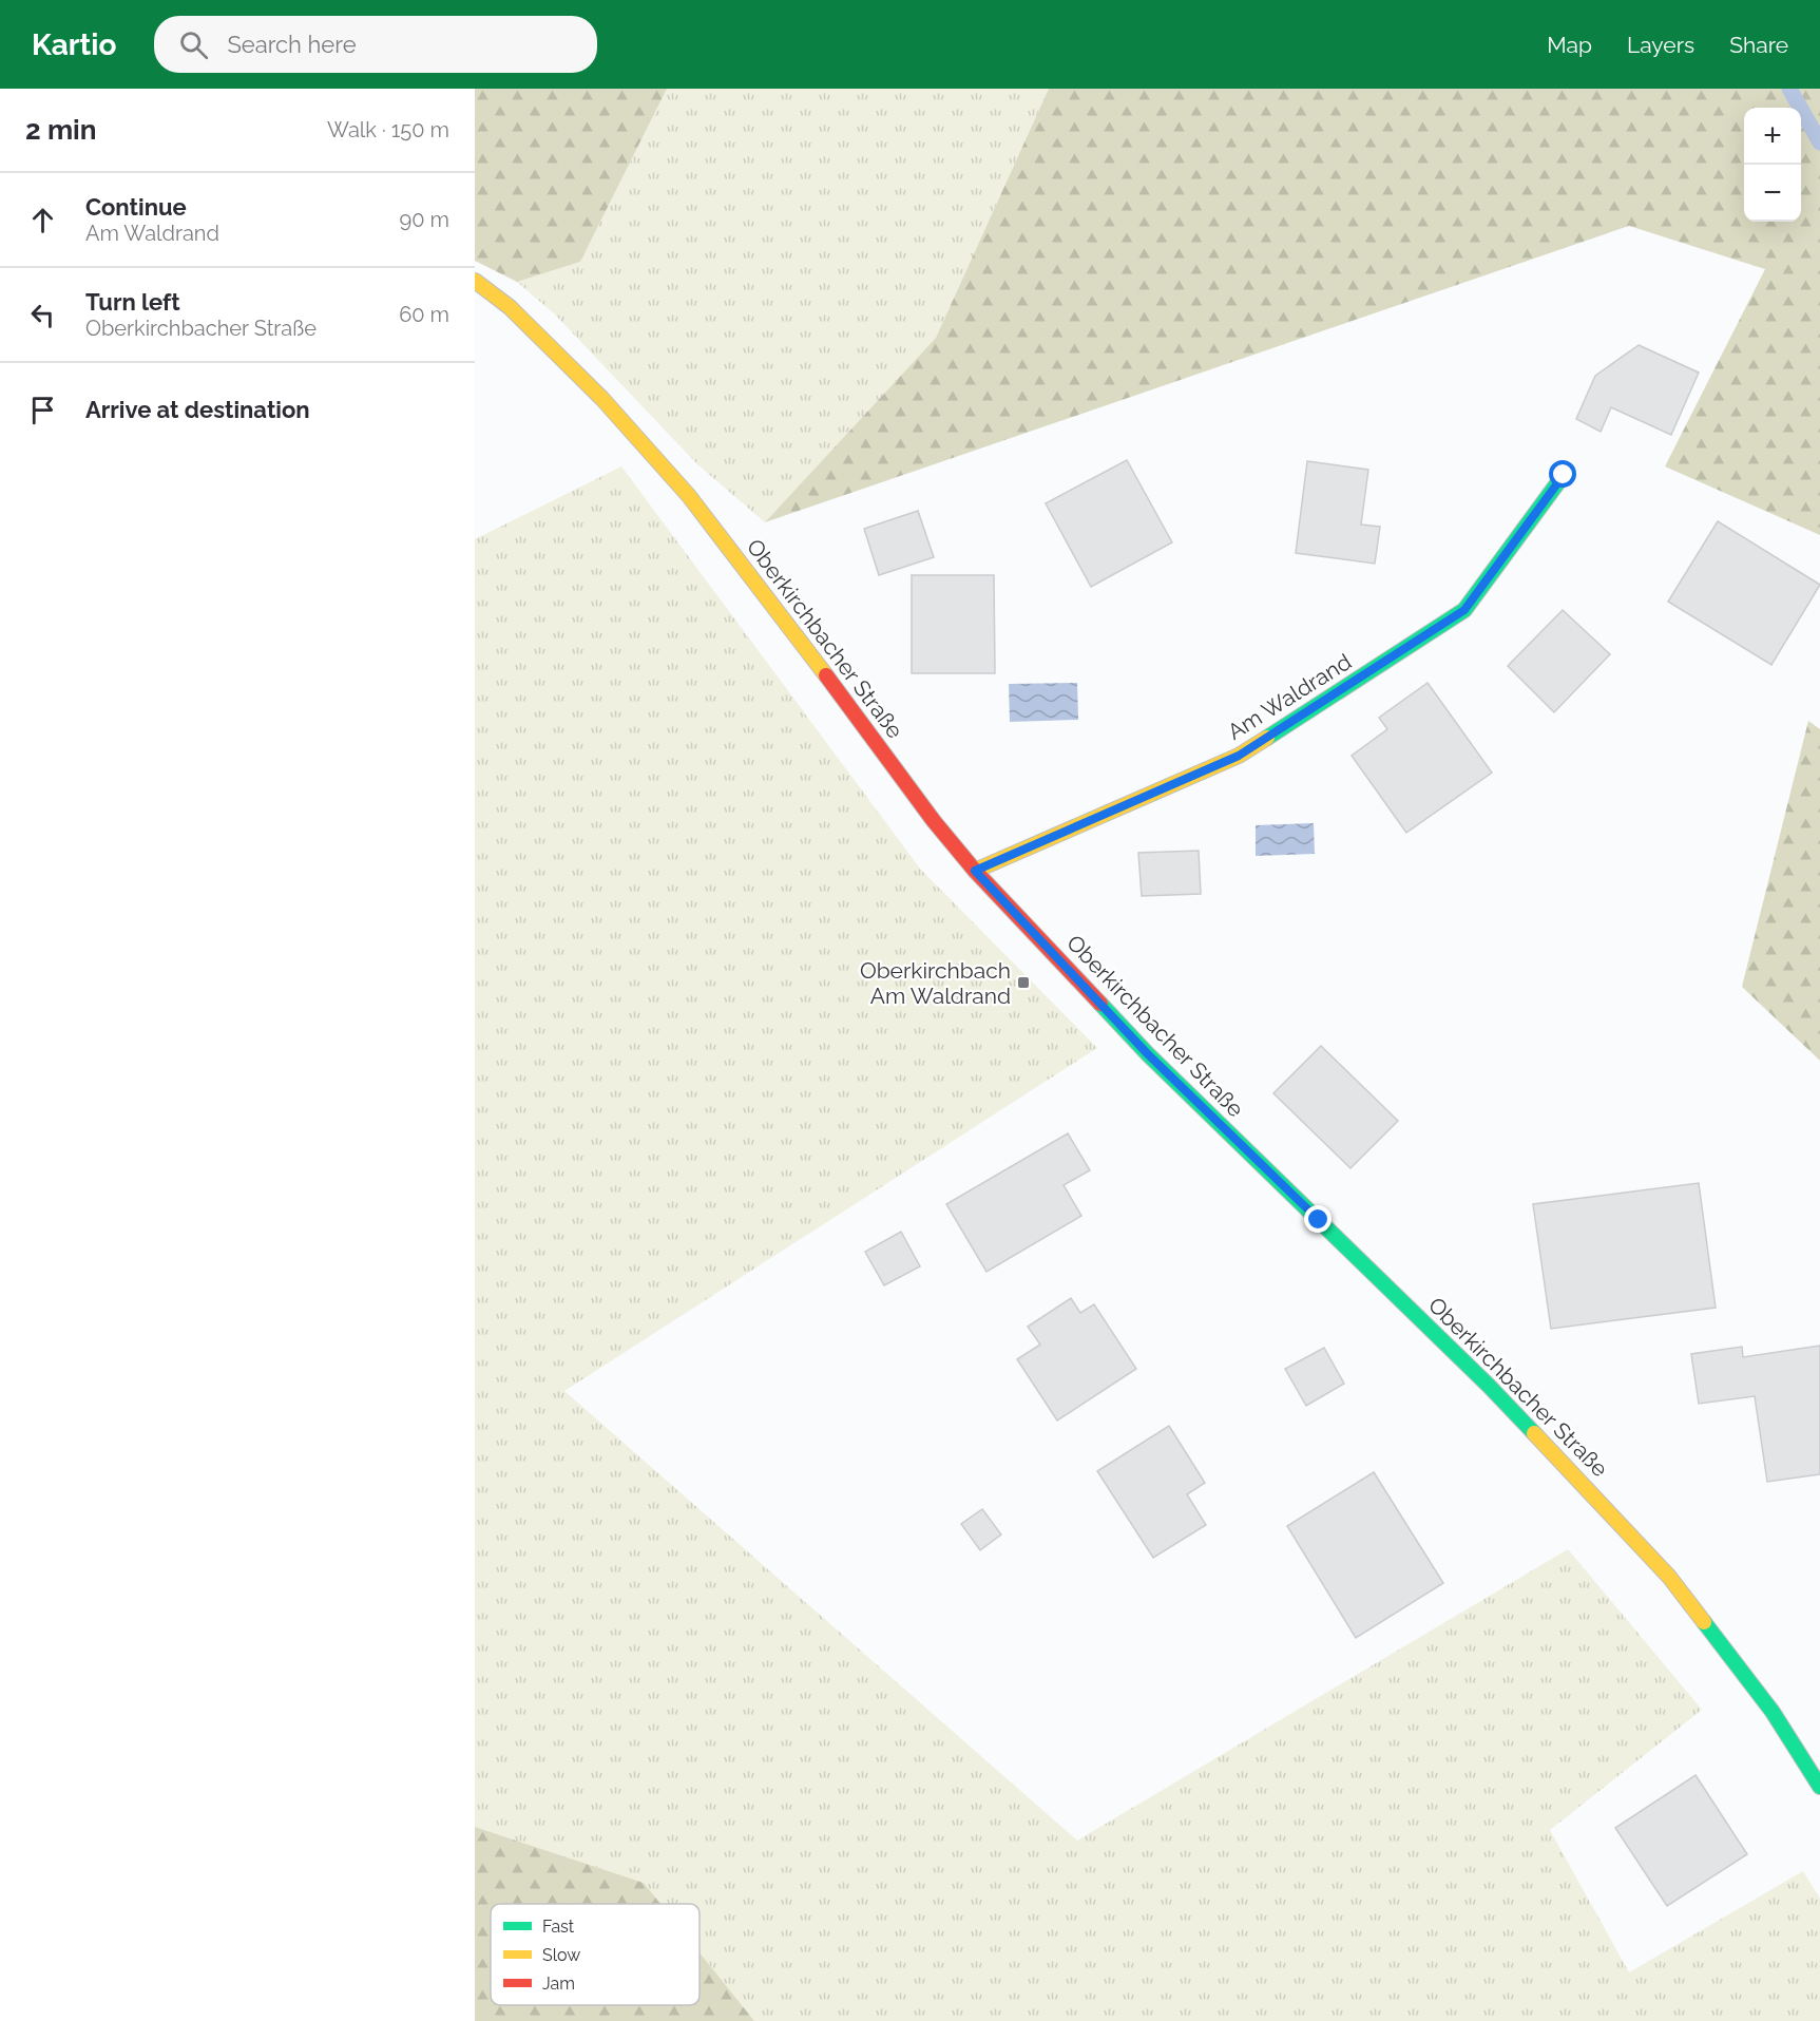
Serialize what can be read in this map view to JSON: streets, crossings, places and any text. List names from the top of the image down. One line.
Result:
{"streets":{"street":["Oberkirchbacher Straße","Am Waldrand"]},"crossings":[["Oberkirchbacher Straße","Am Waldrand"]],"places":{"transit":["Oberkirchbach Am Waldrand"]},"legend":["Fast","Slow","Jam"],"page":{"header":"Kartio","search":"Search here","nav":["Map","Layers","Share"],"heading":["2 min","Walk · 150 m"],"map_buttons":["+","−"],"list":[["Continue","Am Waldrand","90 m"],["Turn left","Oberkirchbacher Straße","60 m"],"Arrive at destination"]}}
